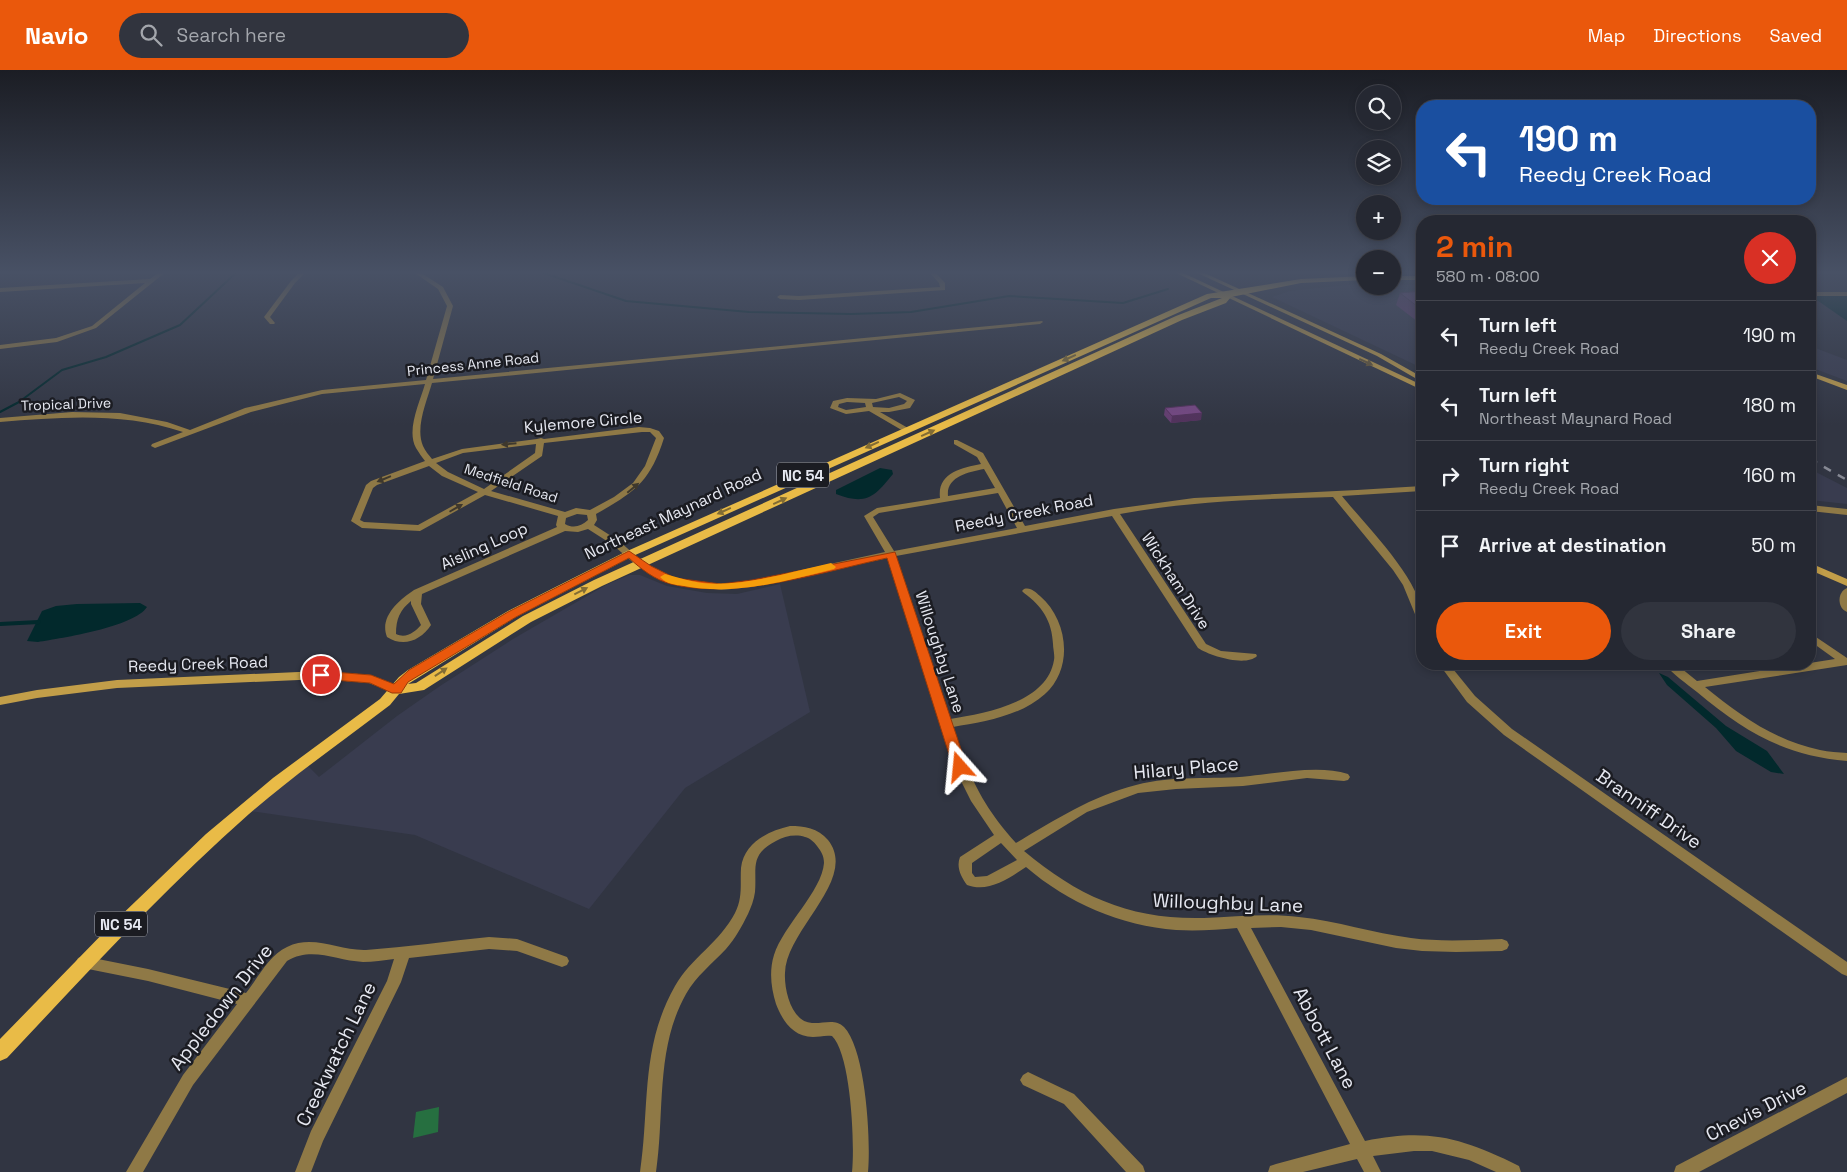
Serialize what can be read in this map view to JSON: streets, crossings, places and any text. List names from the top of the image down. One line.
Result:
{"streets":{"main road":["NC 54","Reedy Creek Road","Northeast Maynard Road"],"street":["Princess Anne Road","Tropical Drive","Kylemore Circle","Medfield Road","Aisling Loop","Wickham Drive","Willoughby Lane","Hilary Place","Branniff Drive","Appledown Drive","Abbott Lane","Creekwatch Lane","Chevis Drive"]},"crossings":[["Princess Anne Road","Tropical Drive"],["Princess Anne Road","Medfield Road"],["Kylemore Circle","Medfield Road"],["Medfield Road","Aisling Loop"],["Reedy Creek Road","Northeast Maynard Road"],["Reedy Creek Road","Wickham Drive"],["Reedy Creek Road","Willoughby Lane"],["Willoughby Lane","Hilary Place"],["Willoughby Lane","Abbott Lane"],["Appledown Drive","Creekwatch Lane"]],"page":{"header":"Navio","search":"Search here","nav":["Map","Directions","Saved"],"map_buttons":["+","−"],"turn":["190 m","Reedy Creek Road"],"heading":["2 min","580 m · 08:00"],"list":[{"name":"Turn left","note":"Reedy Creek Road","value":"190 m"},{"name":"Turn left","note":"Northeast Maynard Road","value":"180 m"},{"name":"Turn right","note":"Reedy Creek Road","value":"160 m"},{"name":"Arrive at destination","value":"50 m"}],"buttons":["Exit","Share"]}}
